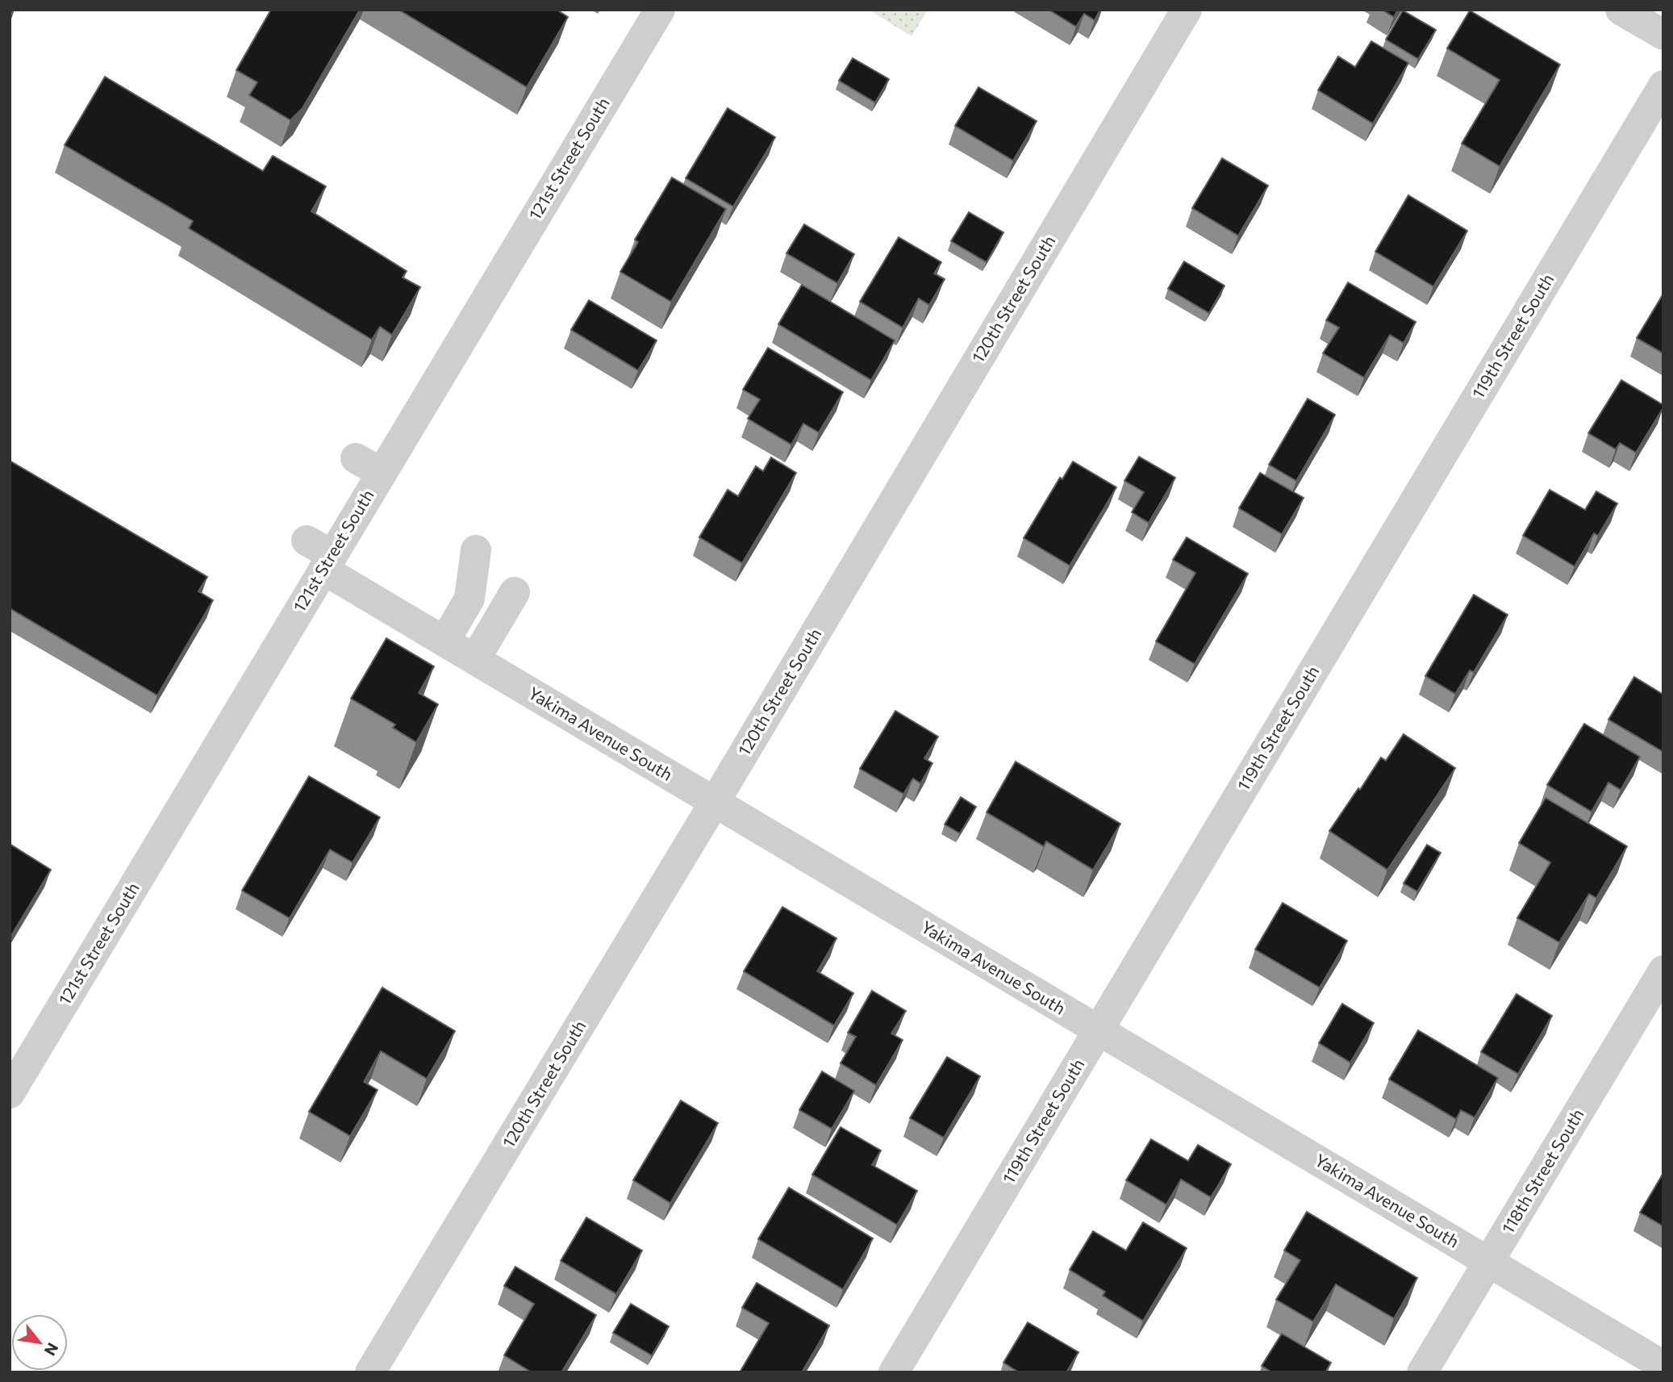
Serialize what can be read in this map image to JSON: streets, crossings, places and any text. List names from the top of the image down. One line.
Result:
{"streets":{"street":["121st Street South","120th Street South","119th Street South","Yakima Avenue South","118th Street South"]},"crossings":[["121st Street South","Yakima Avenue South"],["120th Street South","Yakima Avenue South"],["119th Street South","Yakima Avenue South"],["Yakima Avenue South","118th Street South"]],"north":"bottom right"}
